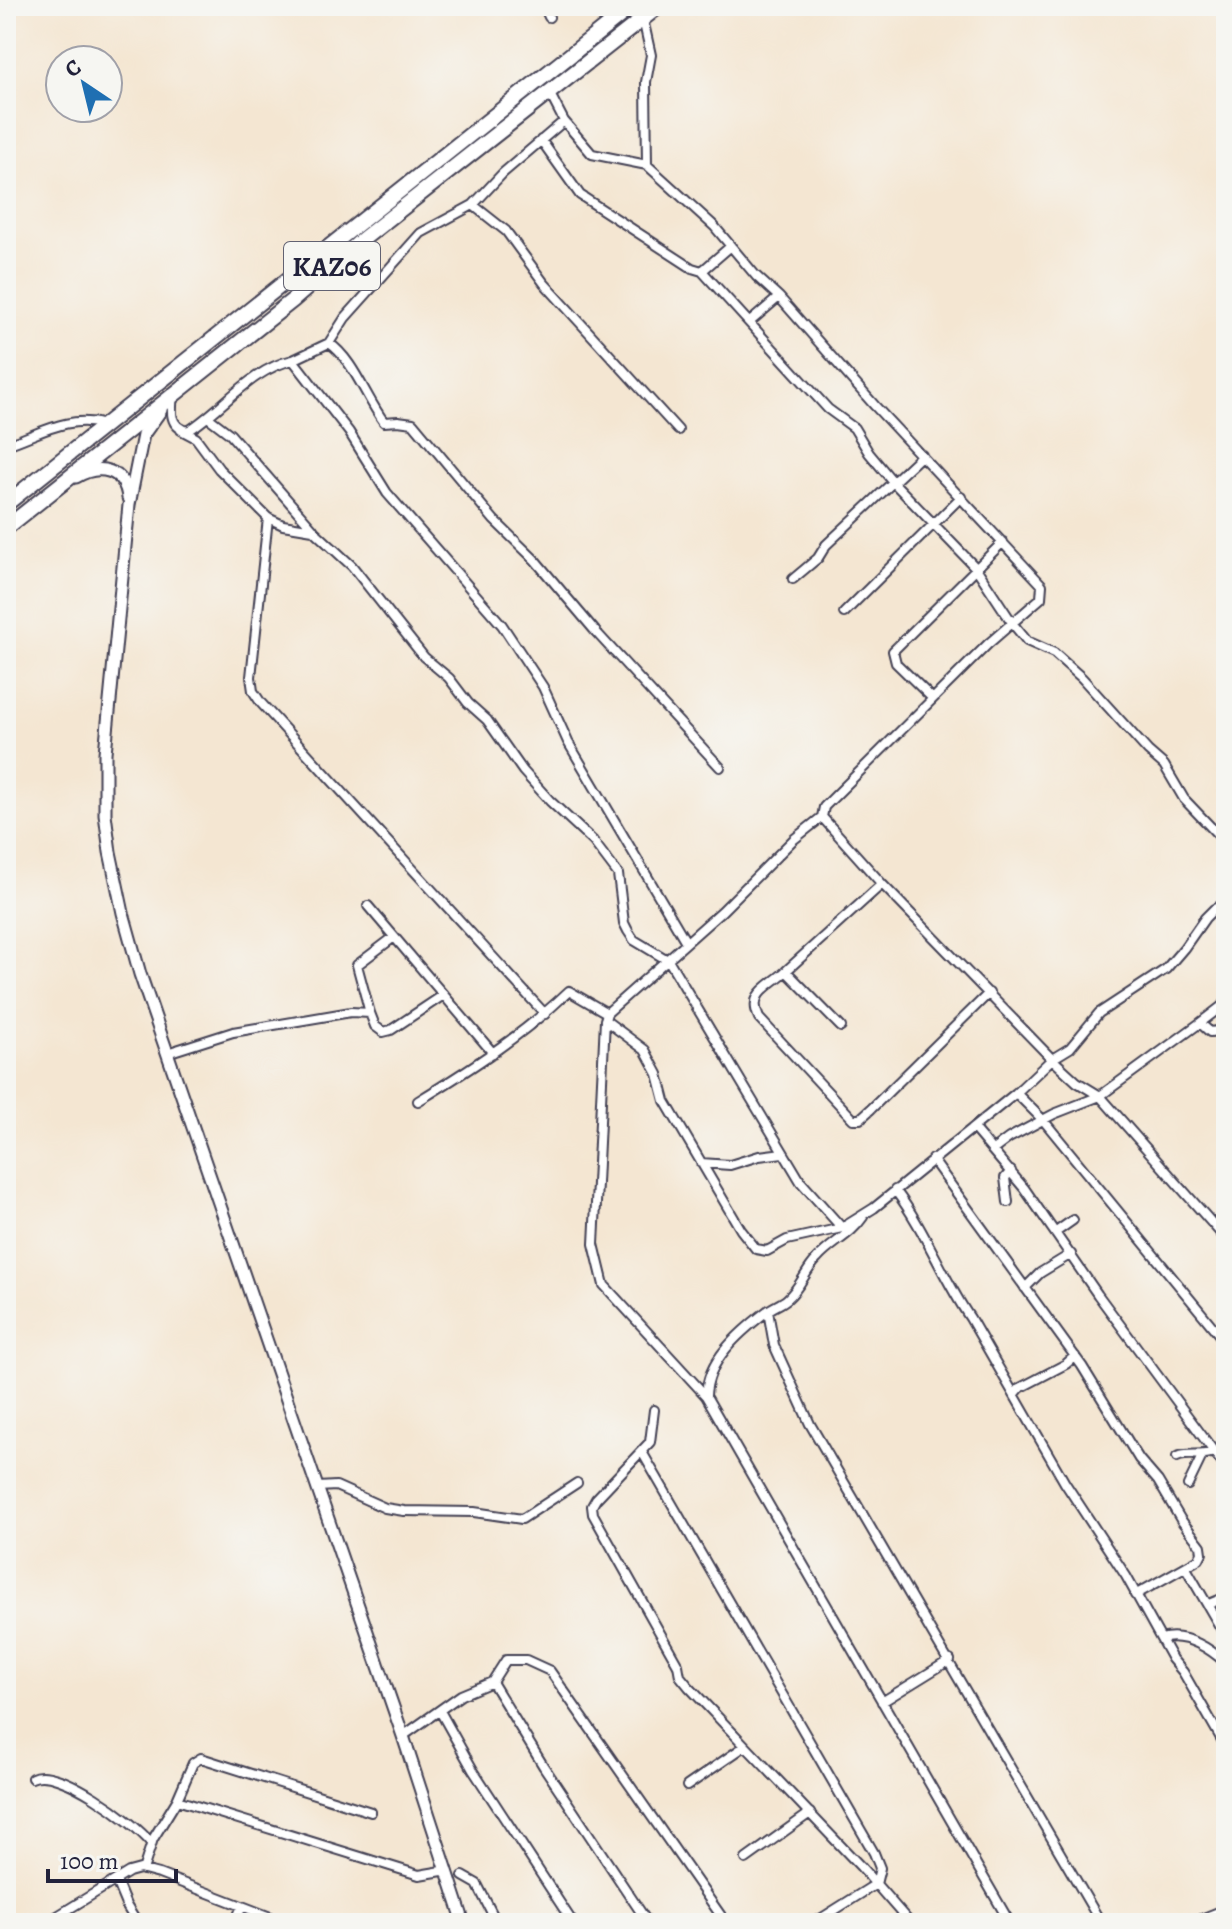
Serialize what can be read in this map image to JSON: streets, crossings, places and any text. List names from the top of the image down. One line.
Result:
{"streets":{"highway":["KАZ06"]},"scale_bar":"100 m","north":"top left"}
